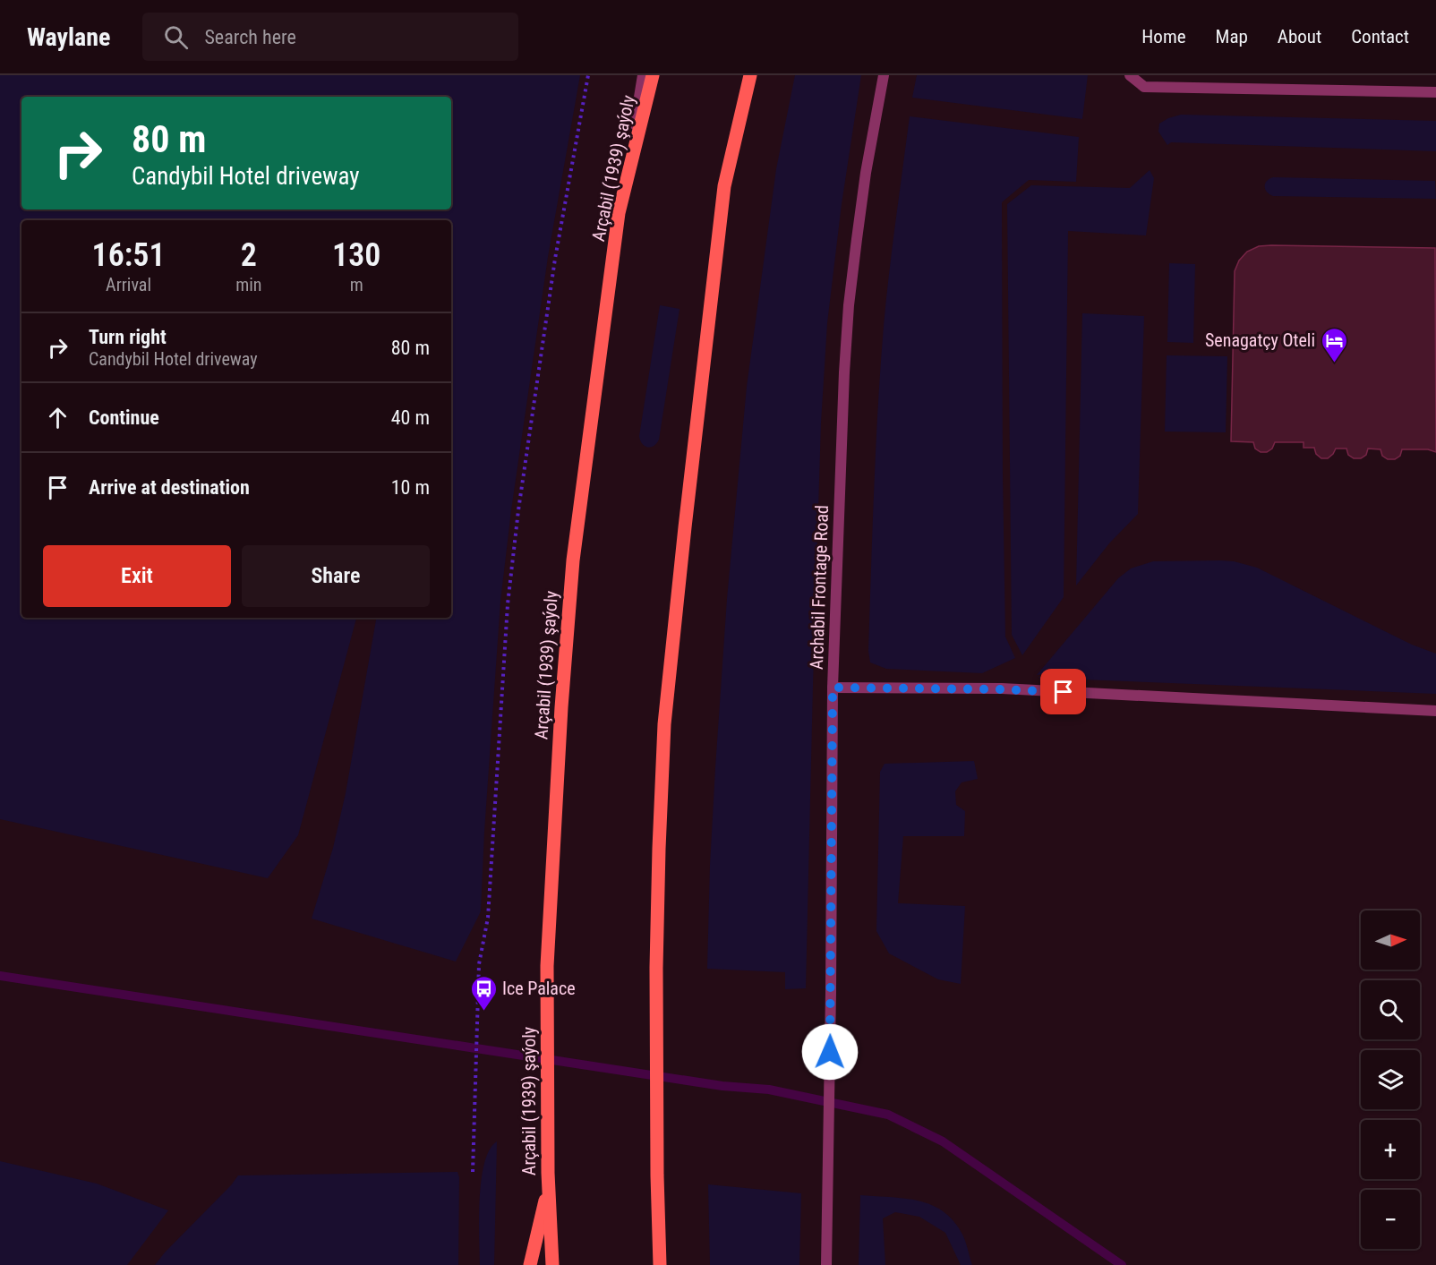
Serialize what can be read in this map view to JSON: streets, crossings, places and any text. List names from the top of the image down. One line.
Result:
{"streets":{"main road":["Arçabil (1939) şaýoly"],"street":["Archabil Frontage Road"]},"places":{"hotel":["Senagatçy Oteli"],"bus stop":["Ice Palace"]},"north":"right","page":{"header":"Waylane","search":"Search here","nav":["Home","Map","About","Contact"],"turn":["80 m","Candybil Hotel driveway"],"eta":["16:51","Arrival","2","min","130","m"],"list":[{"name":"Turn right","note":"Candybil Hotel driveway","value":"80 m"},{"name":"Continue","value":"40 m"},{"name":"Arrive at destination","value":"10 m"}],"buttons":["Exit","Share"],"map_buttons":["+","−"]}}
